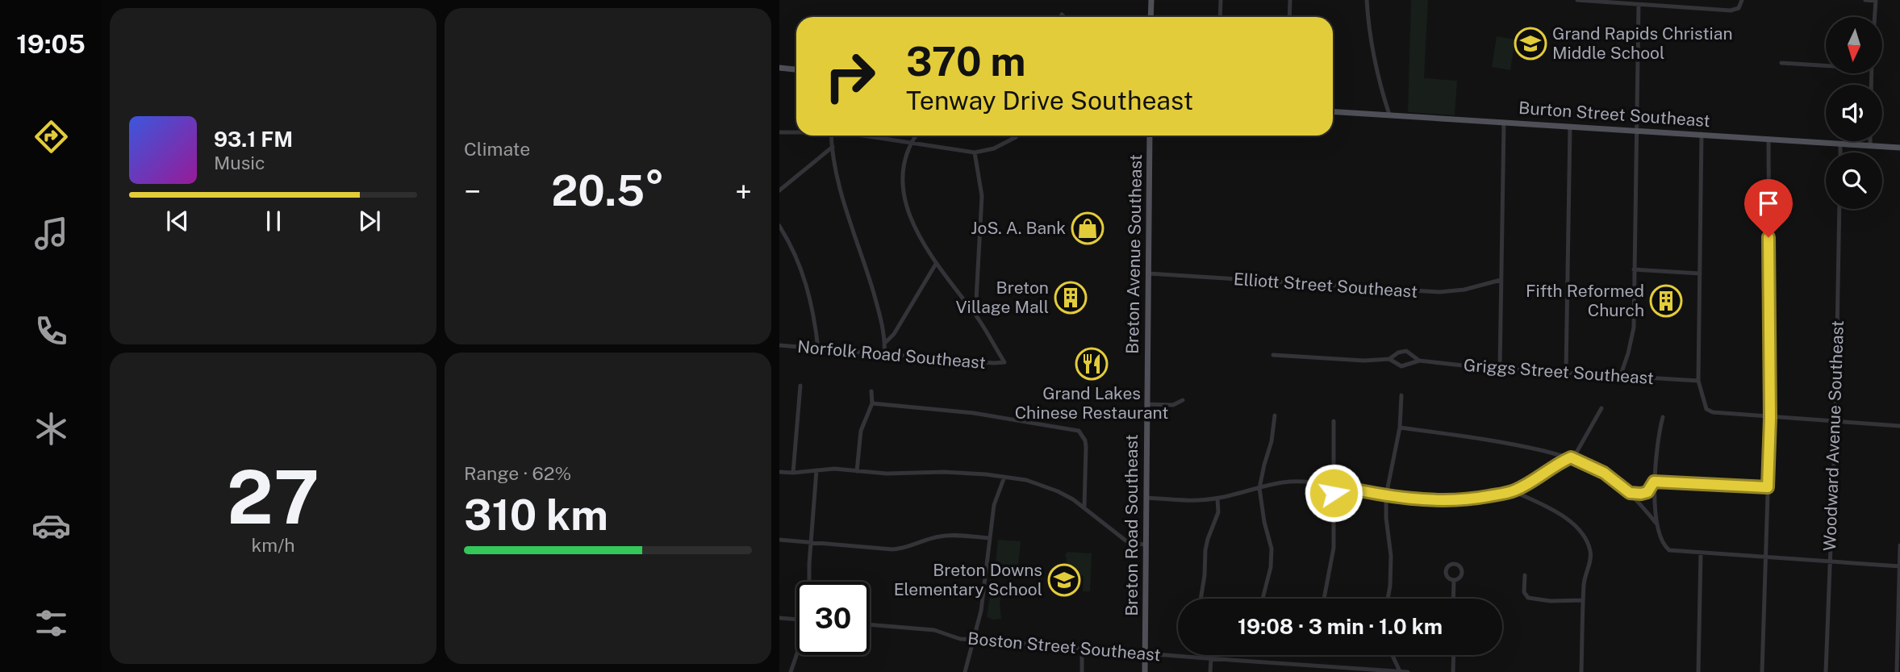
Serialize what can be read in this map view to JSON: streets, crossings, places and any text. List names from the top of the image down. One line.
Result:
{"streets":{"main road":["Burton Street Southeast","Breton Avenue Southeast","Breton Road Southeast"],"street":["Elliott Street Southeast","Norfolk Road Southeast","Griggs Street Southeast","Woodward Avenue Southeast","Boston Street Southeast"]},"crossings":[["Breton Avenue Southeast","Elliott Street Southeast"],["Breton Avenue Southeast","Breton Road Southeast"],["Breton Road Southeast","Boston Street Southeast"]],"places":{"school or university":["Grand Rapids Christian Middle School","Breton Downs Elementary School"],"shop":["JoS. A. Bank"],"building":["Breton Village Mall","Fifth Reformed Church"],"restaurant":["Grand Lakes Chinese Restaurant"]},"north":"bottom","page":{"tabs":"19:05","tile":["Climate",["27","km/h"],["Range · 62%","310 km"]],"turn":["370 m","Tenway Drive Southeast"],"song":["93.1 FM","Music"],"heat":["−","20.5°","+"],"limit":"30","trip":"19:08 · 3 min · 1.0 km"}}
